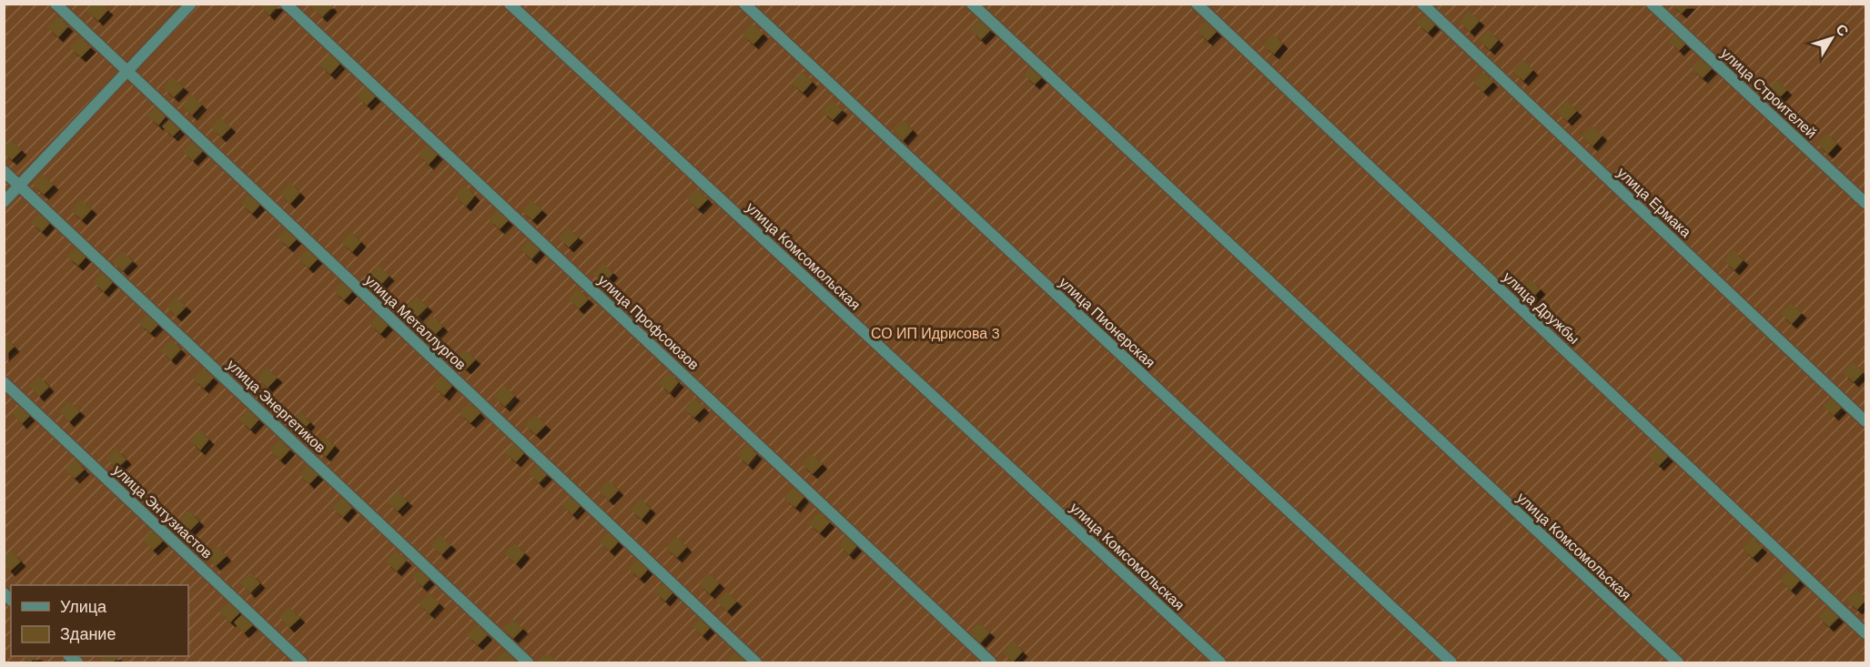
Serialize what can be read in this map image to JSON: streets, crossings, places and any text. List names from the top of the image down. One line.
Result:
{"streets":{"street":["улица Строителей","улица Ермака","улица Комсомольская","улица Дружбы","улица Металлургов","улица Профсоюзов","улица Пионерская","улица Энергетиков","улица Энтузиастов"]},"parks":["СО ИП Идрисова 3"],"legend":["Улица","Здание"],"north":"top right"}
